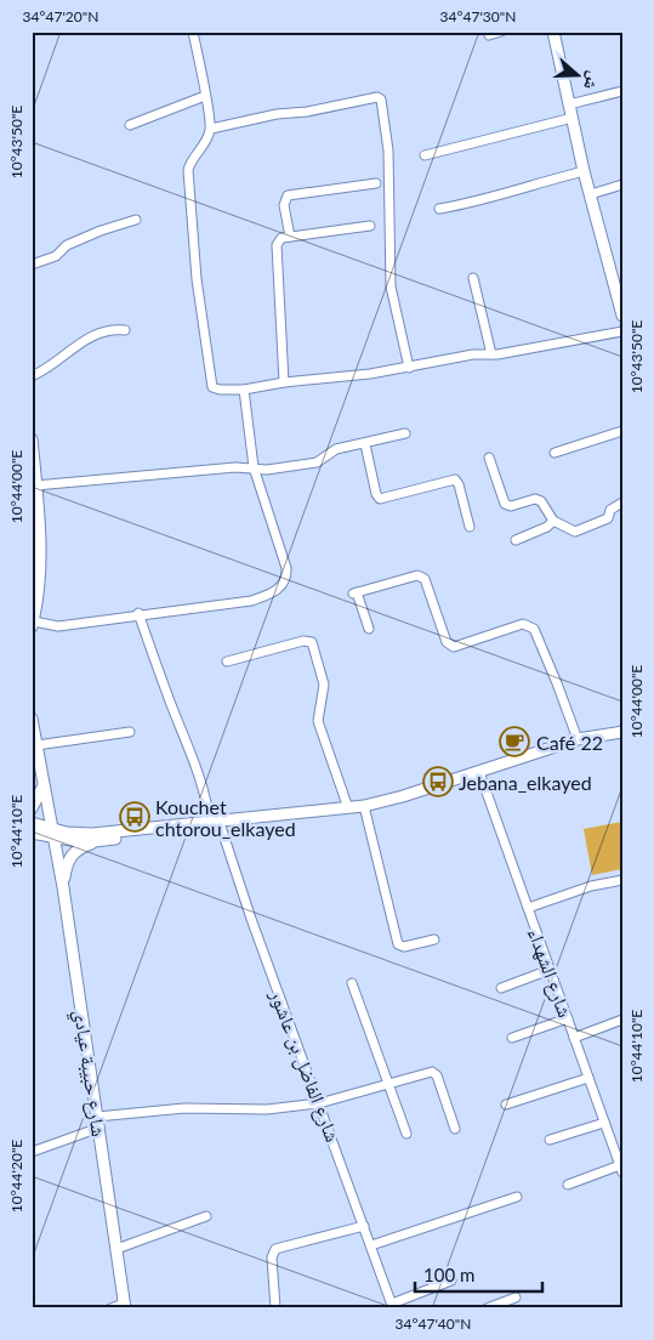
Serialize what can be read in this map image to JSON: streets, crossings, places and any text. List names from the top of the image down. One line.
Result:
{"streets":{"street":["شارع الشهداء","شارع الفاضل بن عاشور","شارع حبيبة عيادي"]},"places":{"cafe":["Café 22"],"bus stop":["Jebana_elkayed","Kouchet chtorou_elkayed"]},"scale_bar":"100 m","north":"right","coordinates":["34°47'20\"N","34°47'30\"N","10°43'50\"E","10°44'00\"E","10°44'10\"E","10°44'20\"E","34°47'40\"N"]}
